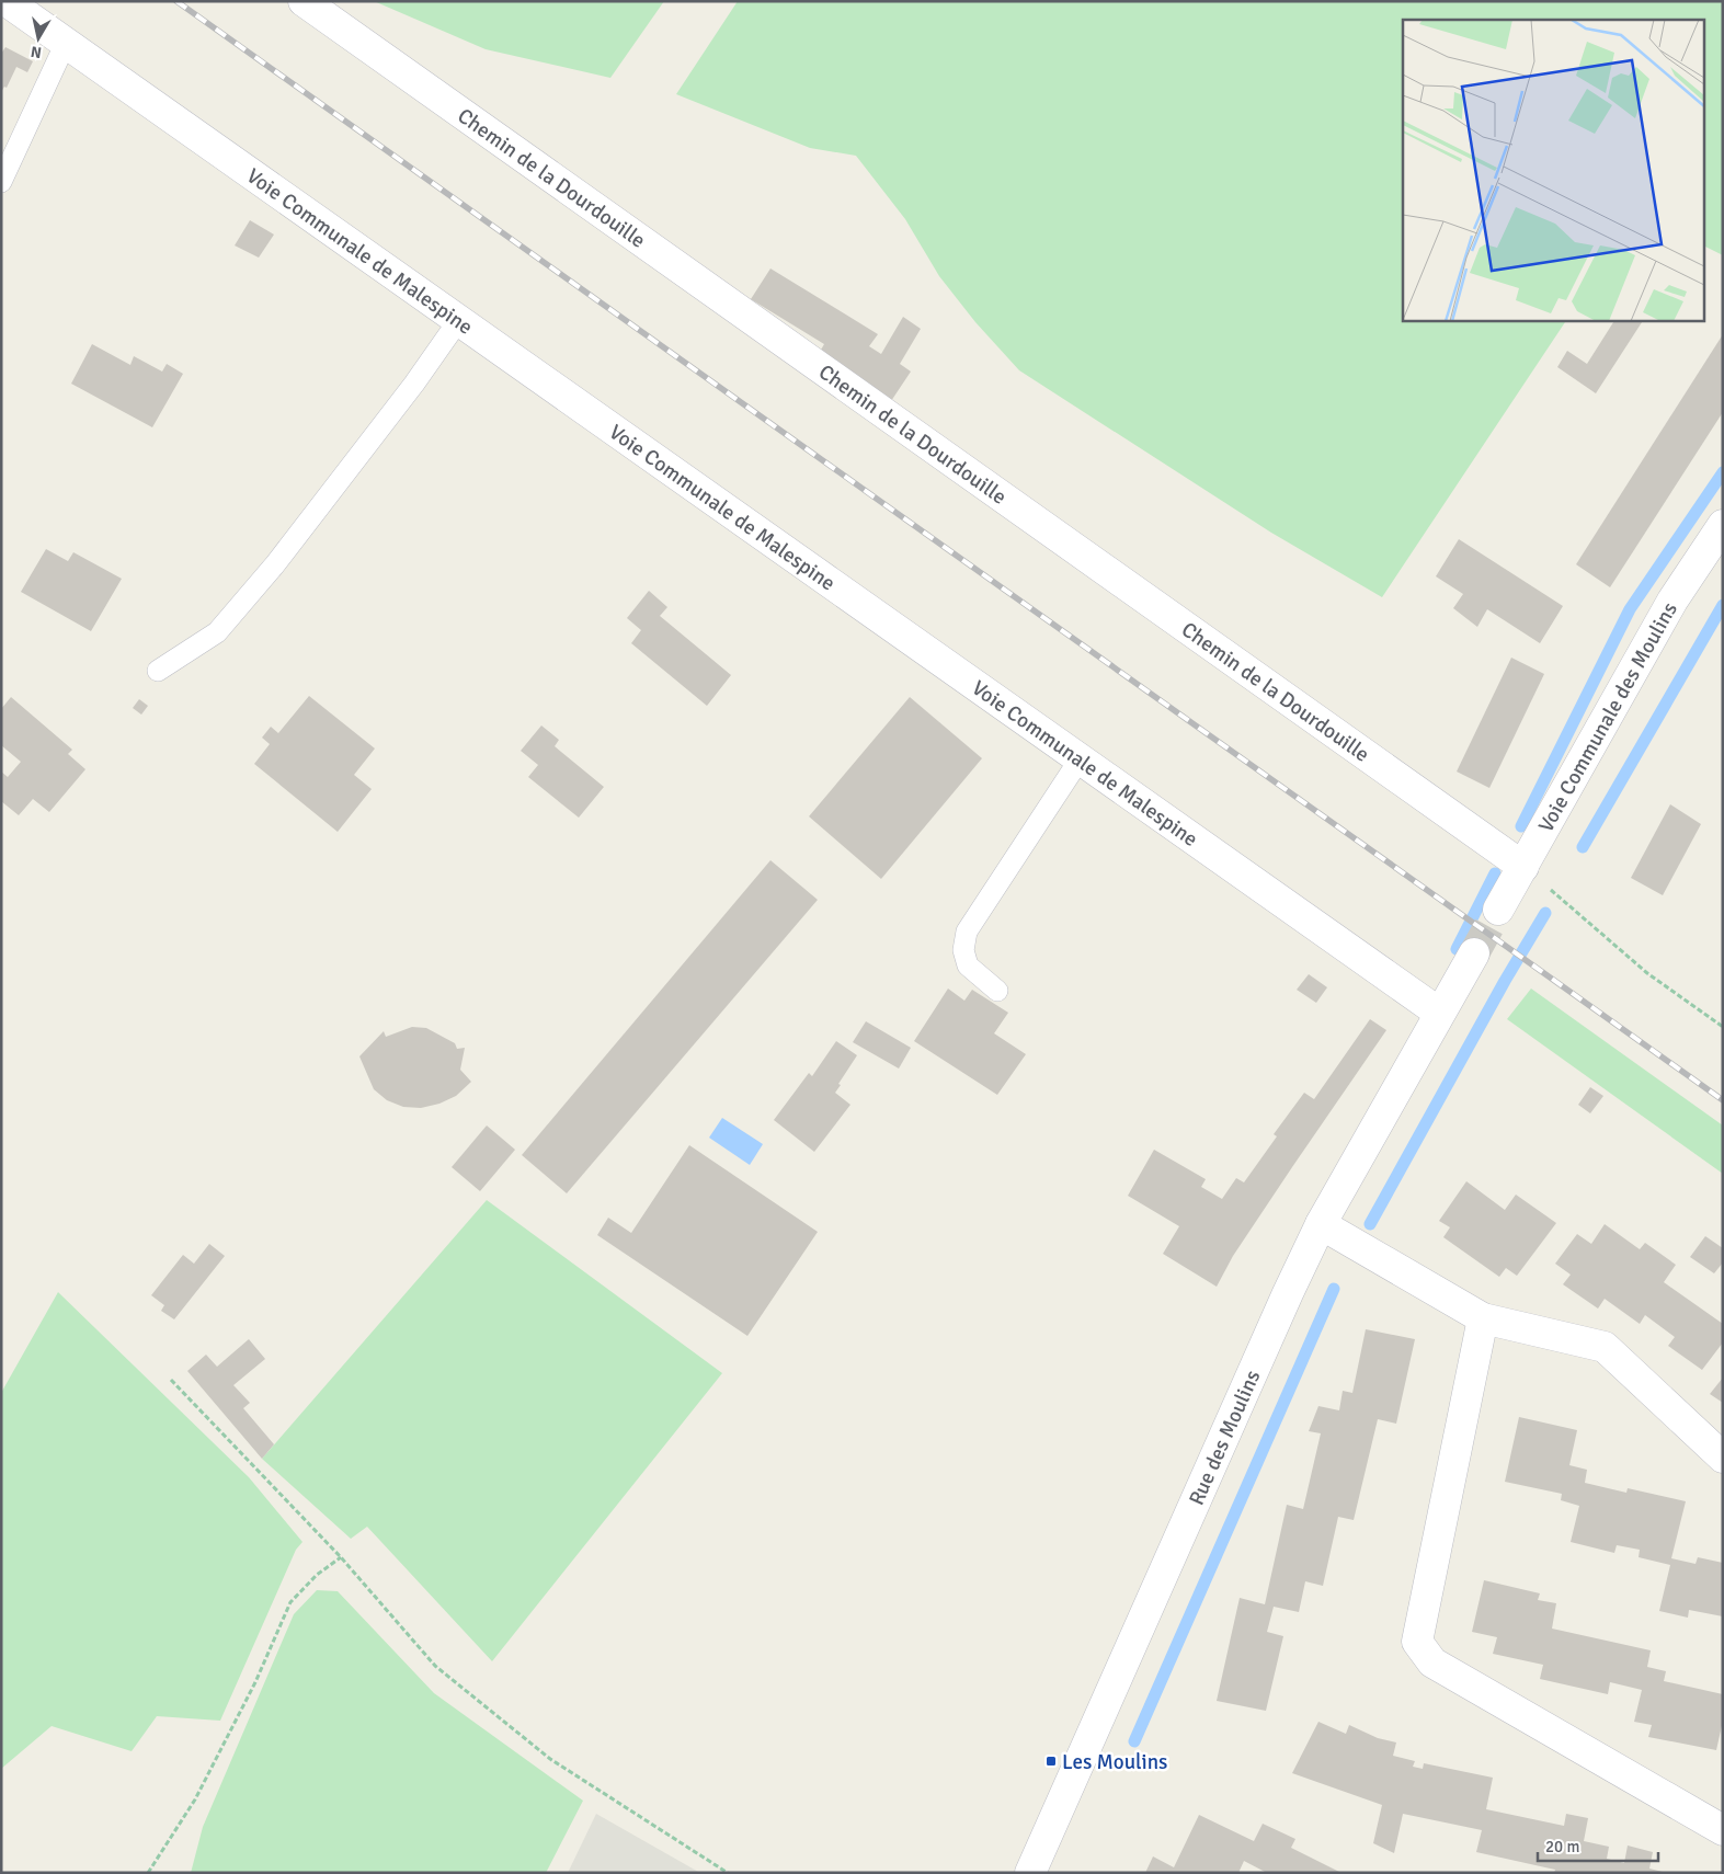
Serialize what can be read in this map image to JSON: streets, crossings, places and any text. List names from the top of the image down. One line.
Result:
{"streets":{"street":["Chemin de la Dourdouille","Voie Communale de Malespine","Voie Communale des Moulins","Rue des Moulins"]},"crossings":[["Chemin de la Dourdouille","Voie Communale des Moulins"],["Voie Communale de Malespine","Rue des Moulins"]],"places":{"transit":["Les Moulins"]},"scale_bar":"20 m","north":"bottom"}
